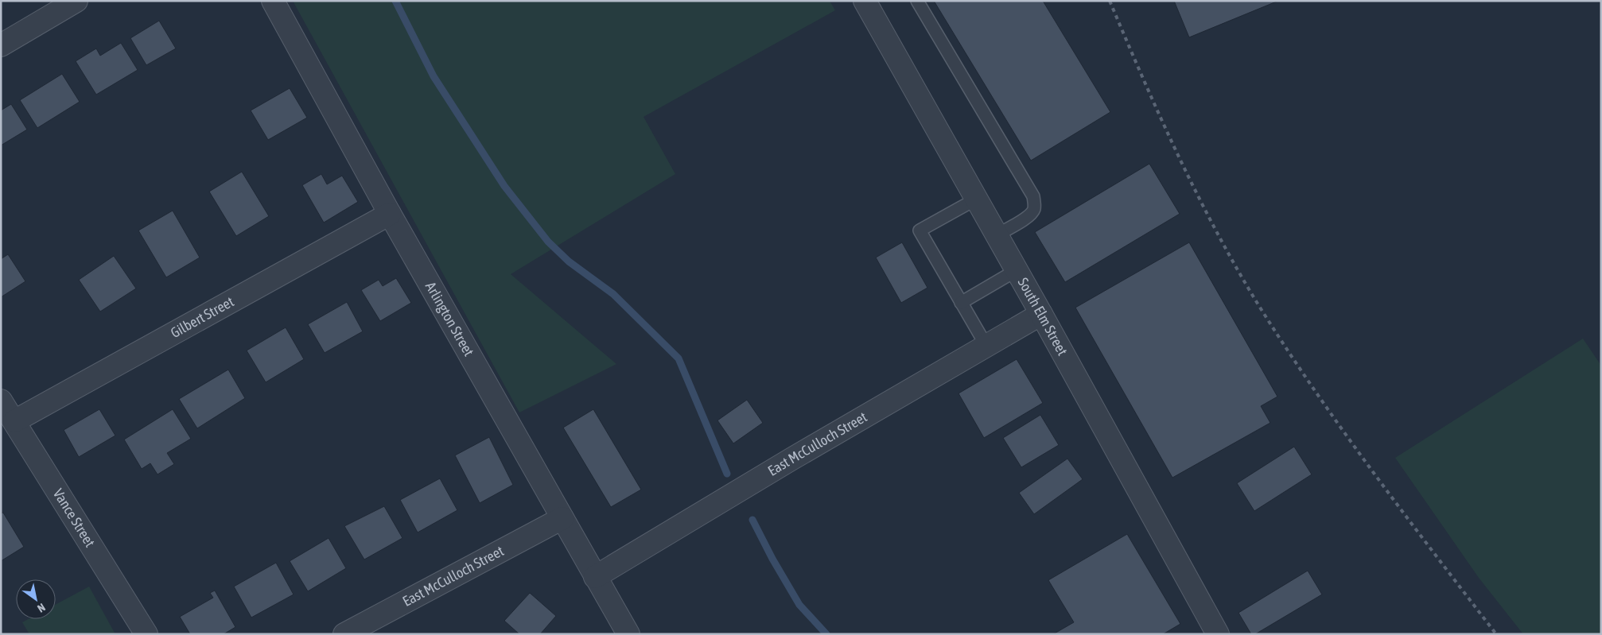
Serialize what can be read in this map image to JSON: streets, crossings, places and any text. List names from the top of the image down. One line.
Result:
{"streets":{"street":["Gilbert Street","South Elm Street","Arlington Street","East McCulloch Street","Vance Street"]},"crossings":[["Gilbert Street","Arlington Street"],["Gilbert Street","Vance Street"],["South Elm Street","East McCulloch Street"],["Arlington Street","East McCulloch Street"]],"north":"bottom right"}
